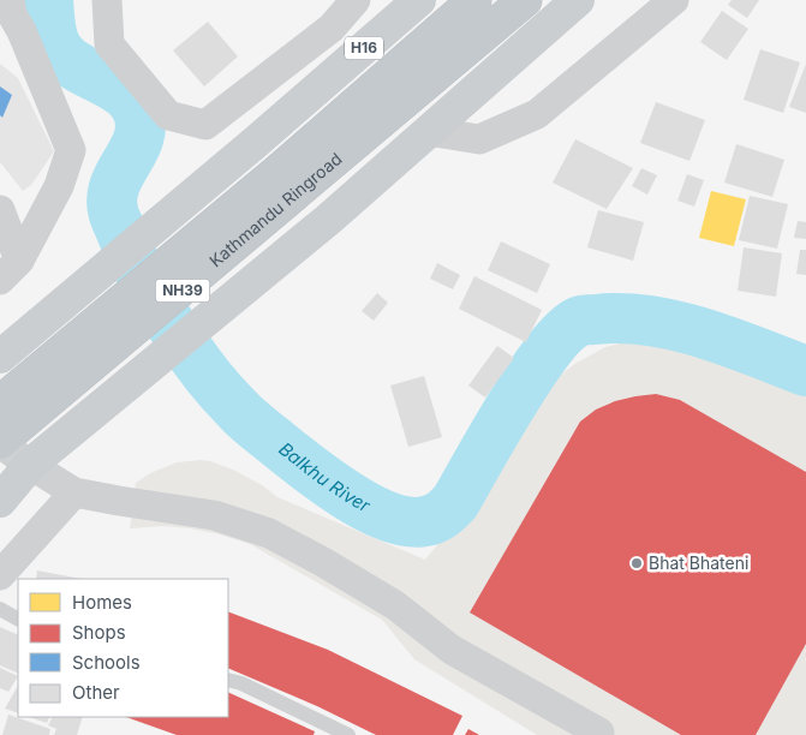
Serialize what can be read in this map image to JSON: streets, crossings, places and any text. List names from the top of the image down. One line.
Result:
{"streets":{"highway":["Kathmandu Ringroad","NH39"],"main road":["H16"]},"water":["Balkhu River"],"places":["Bhat Bhateni"],"legend":["Homes","Shops","Schools","Other"]}
